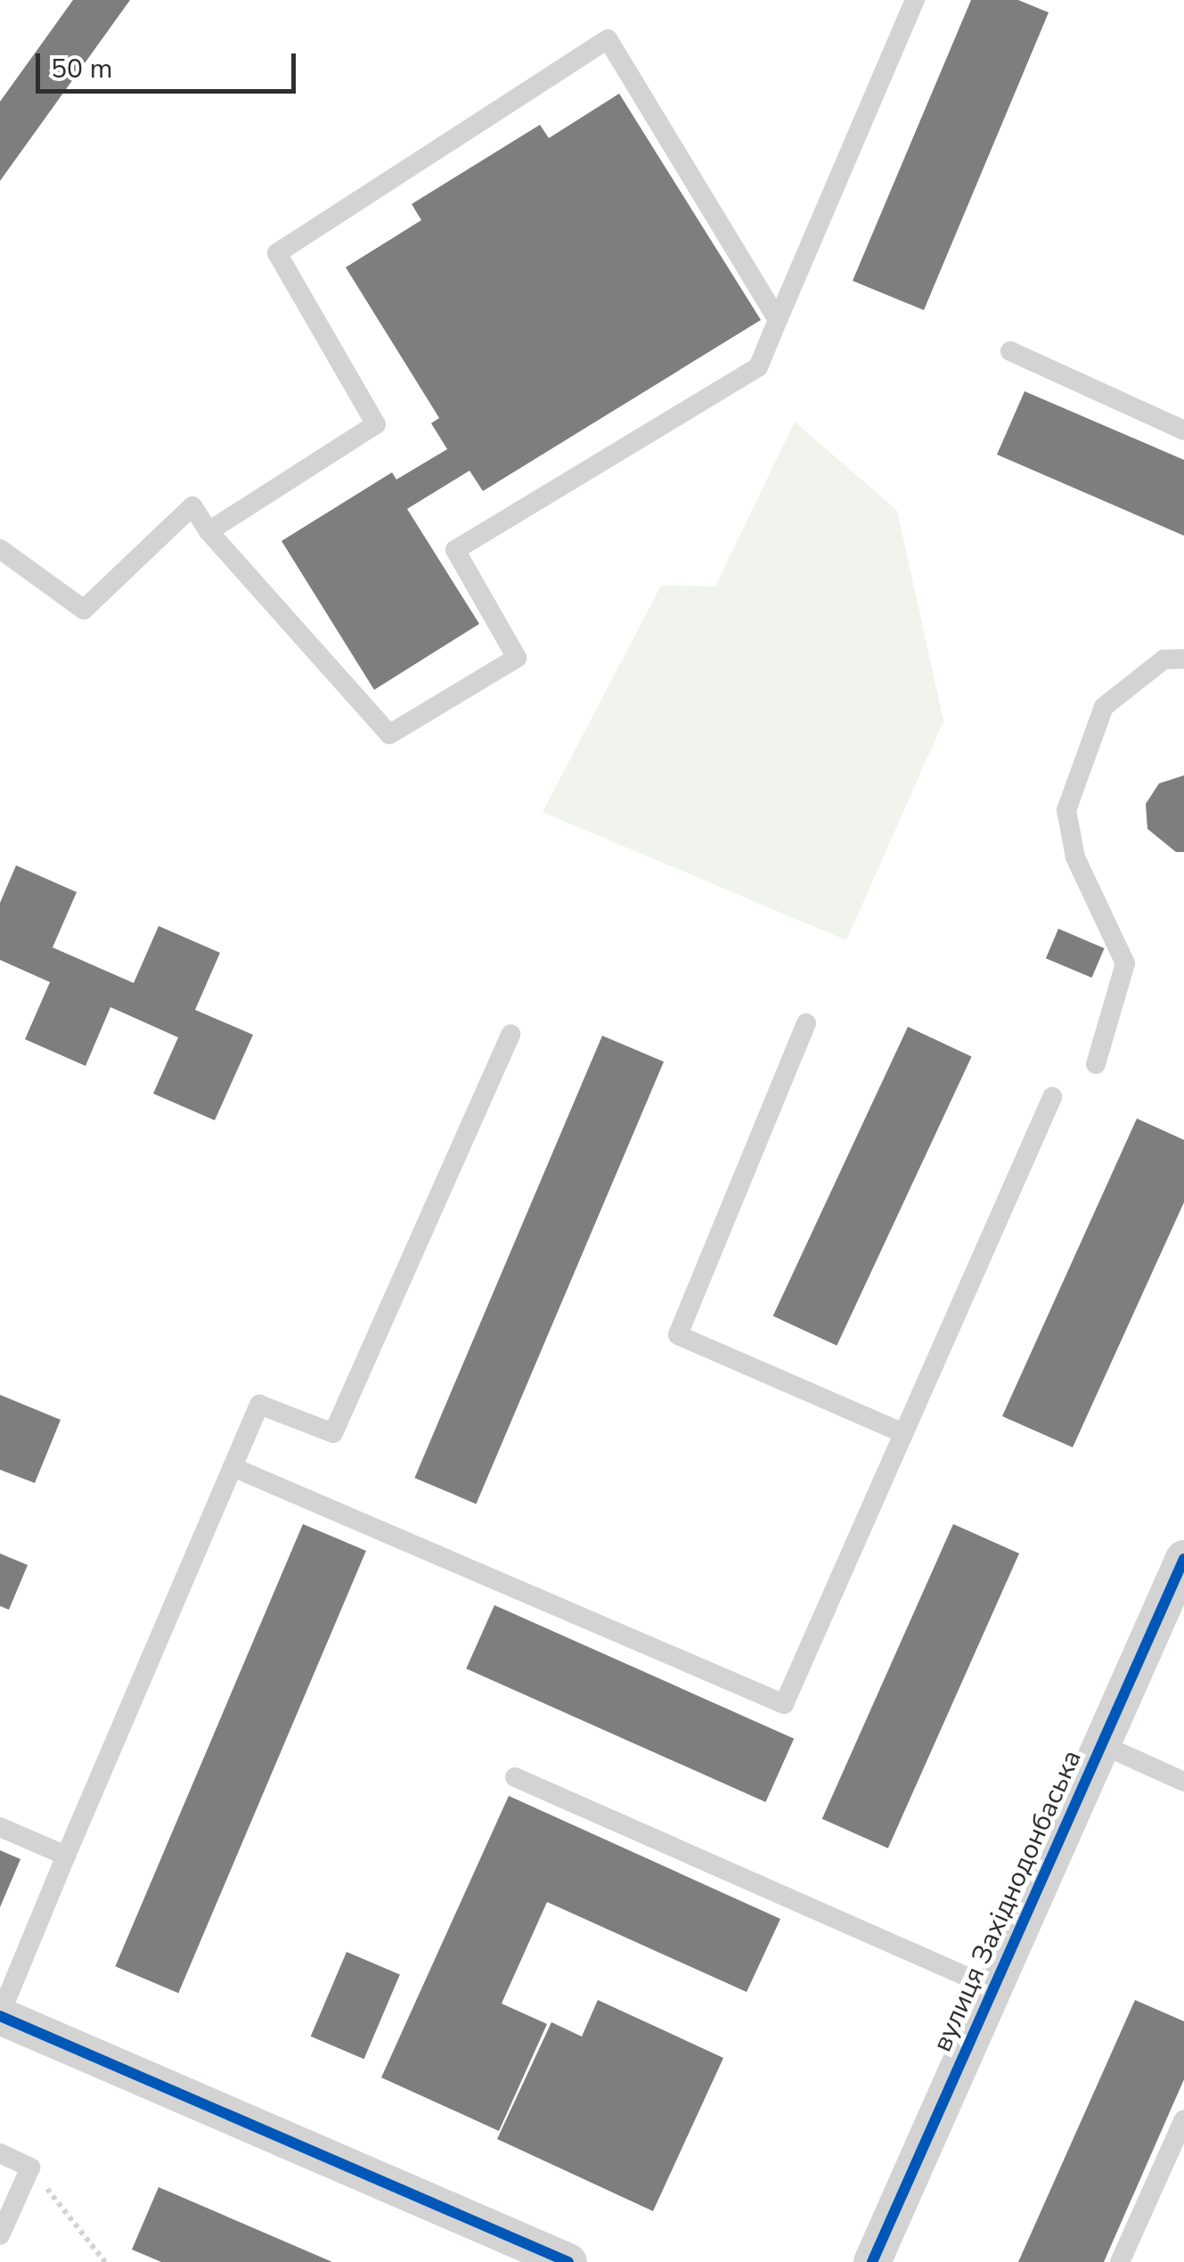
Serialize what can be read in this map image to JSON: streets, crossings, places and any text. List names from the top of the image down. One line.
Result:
{"streets":{"street":["вулиця Західнодонбаська"]},"scale_bar":"50 m"}
